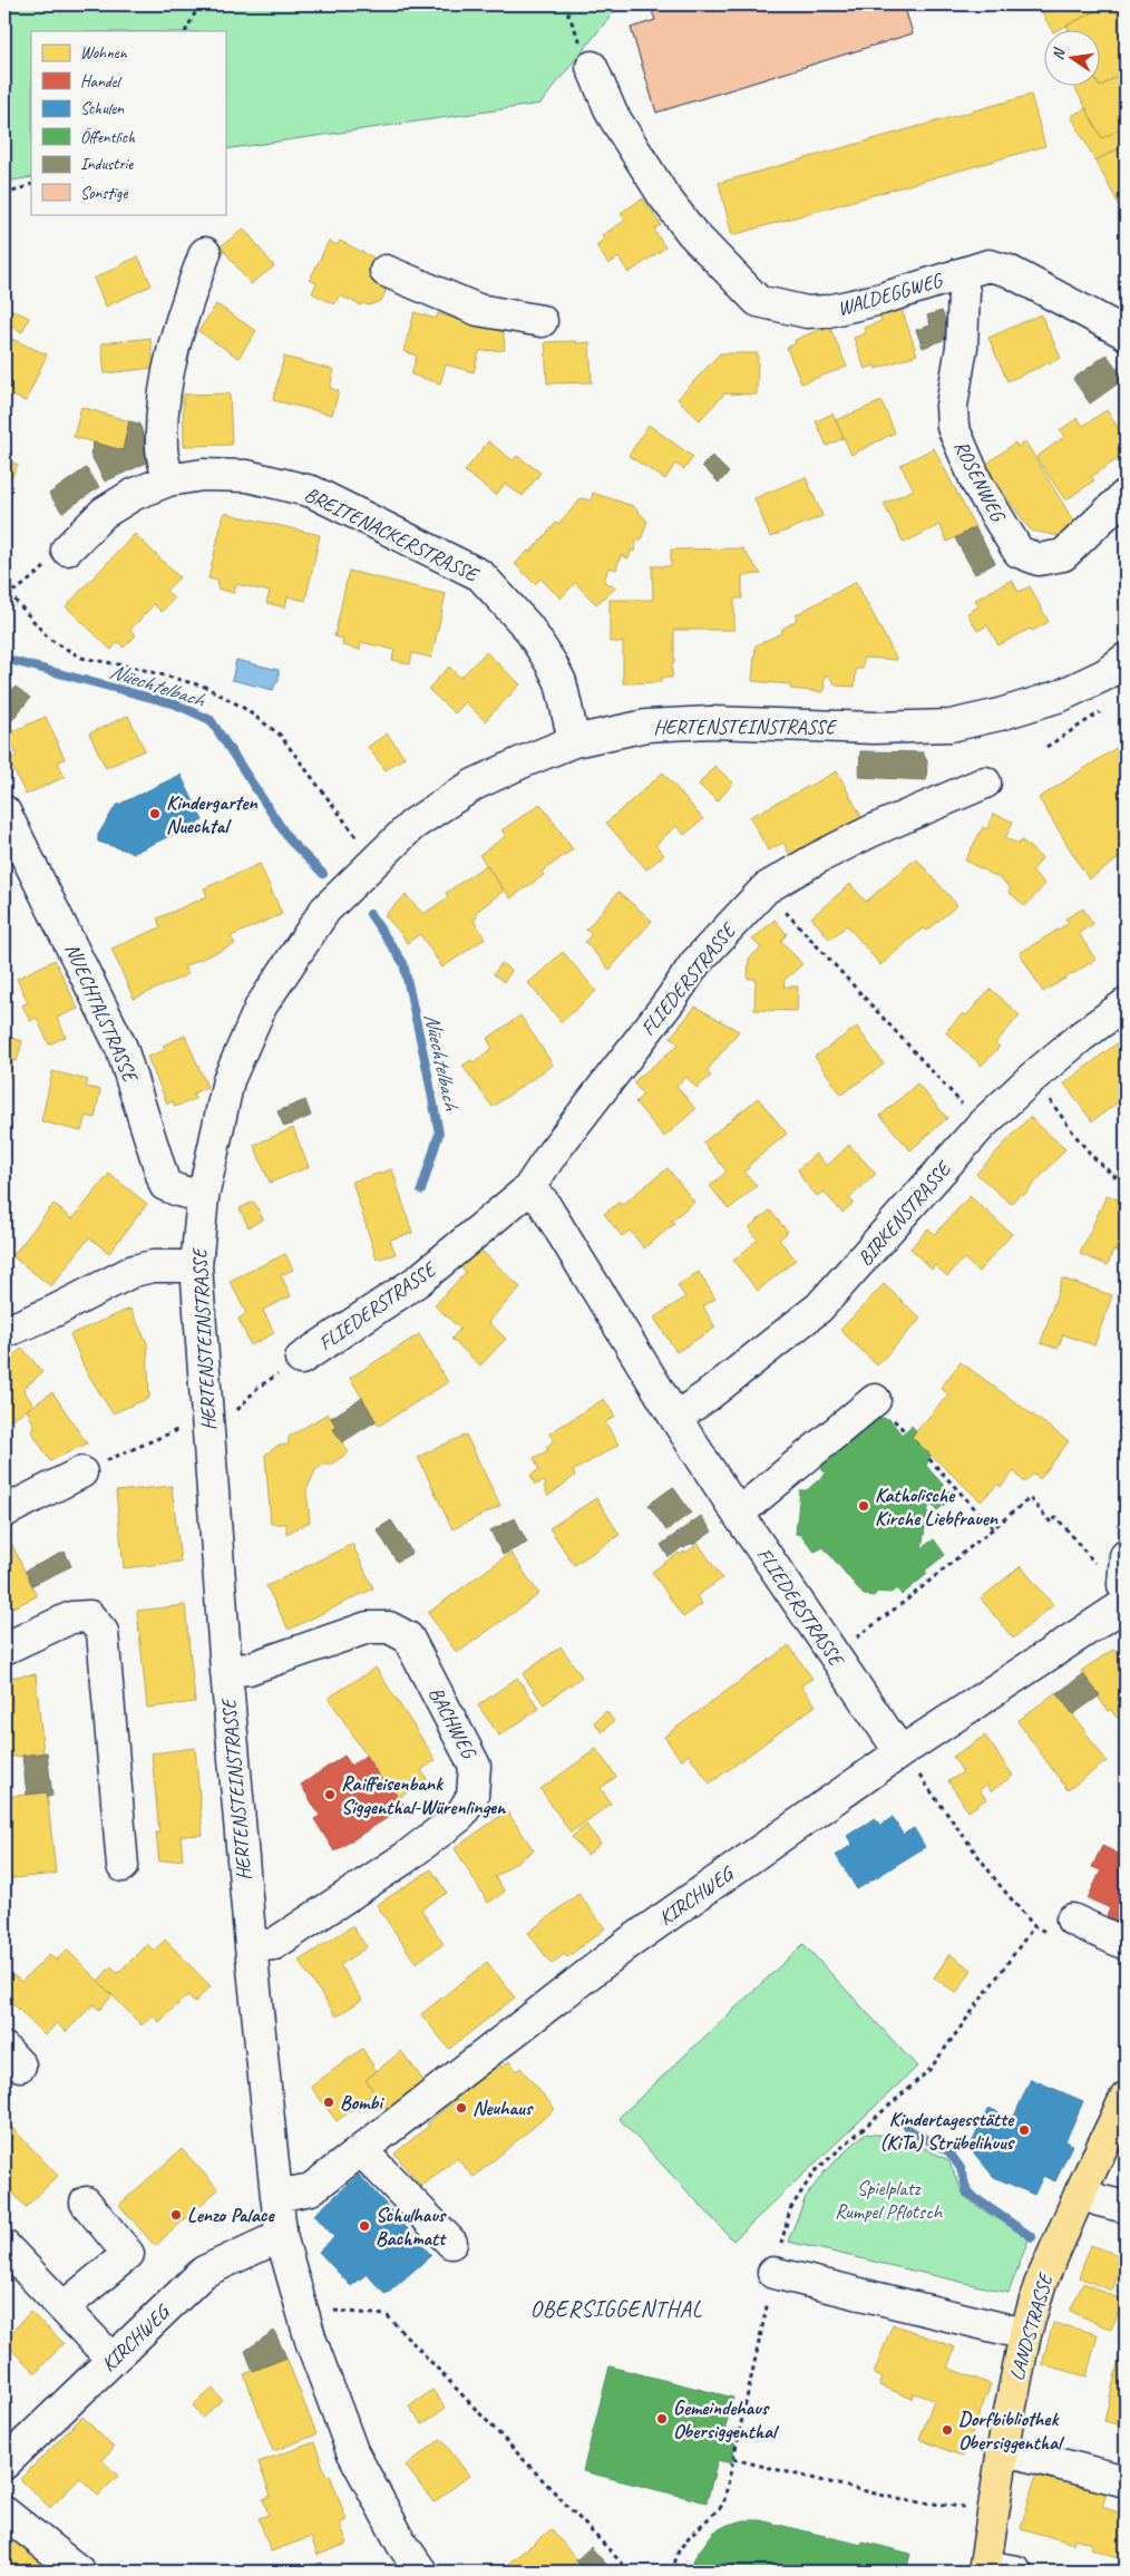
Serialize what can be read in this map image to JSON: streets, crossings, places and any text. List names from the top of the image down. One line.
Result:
{"streets":{"main road":["LANDSTRASSE"],"street":["WALDEGGWEG","ROSENWEG","BREITENACKERSTRASSE","HERTENSTEINSTRASSE","FLIEDERSTRASSE","NUECHTALSTRASSE","BIRKENSTRASSE","BACHWEG","KIRCHWEG"]},"crossings":[["WALDEGGWEG","ROSENWEG"],["BREITENACKERSTRASSE","HERTENSTEINSTRASSE"],["HERTENSTEINSTRASSE","NUECHTALSTRASSE"],["HERTENSTEINSTRASSE","BACHWEG"],["HERTENSTEINSTRASSE","KIRCHWEG"],["FLIEDERSTRASSE","BIRKENSTRASSE"],["FLIEDERSTRASSE","KIRCHWEG"]],"districts":["OBERSIGGENTHAL"],"water":["Nüechtelbach"],"parks":["Spielplatz Rumpel Pflotsch"],"places":["Kindergarten Nuechtal","Katholische Kirche Liebfrauen","Raiffeisenbank Siggenthal-Würenlingen","Bombi","Neuhaus","Kindertagesstätte (KiTa) Strübelihuus","Lenzo Palace","Schulhaus Bachmatt","Gemeindehaus Obersiggenthal","Dorfbibliothek Obersiggenthal"],"legend":["Wohnen","Handel","Schulen","Öffentlich","Industrie","Sonstige"],"north":"left"}
